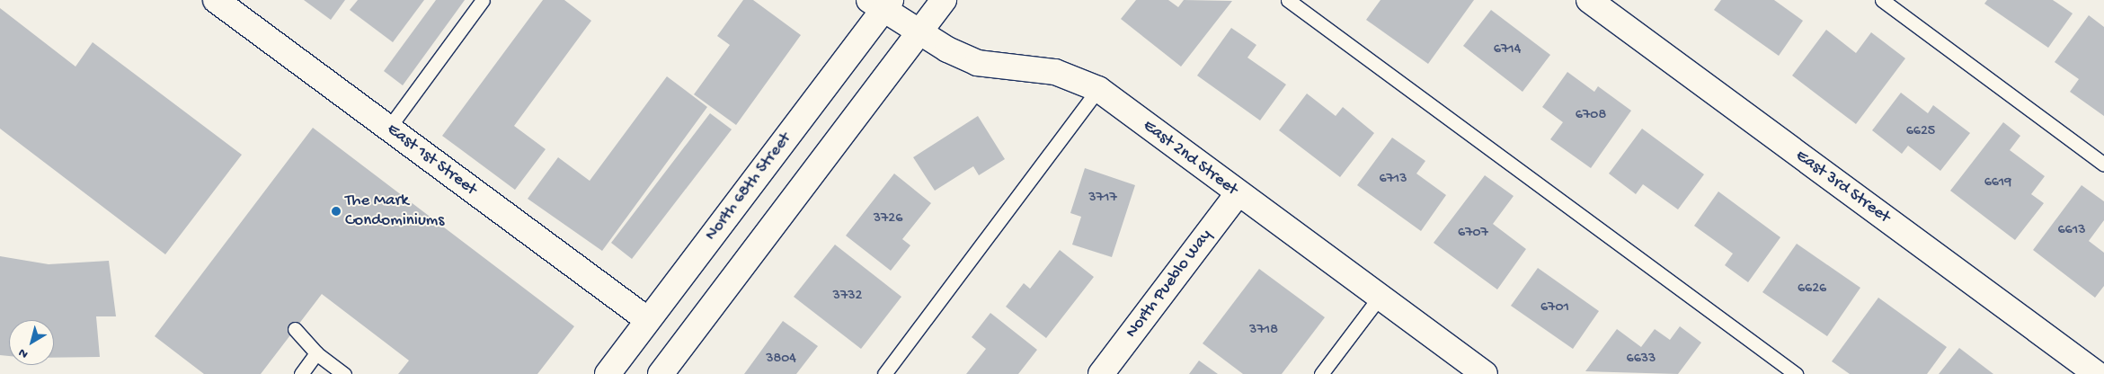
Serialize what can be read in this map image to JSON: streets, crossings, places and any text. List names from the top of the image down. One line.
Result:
{"streets":{"street":["East 2nd Street","East 1st Street","North 68th Street","East 3rd Street","North Pueblo Way"]},"crossings":[["East 2nd Street","North 68th Street"],["East 2nd Street","North Pueblo Way"],["East 1st Street","North 68th Street"]],"places":["The Mark Condominiums"],"house_numbers":["6714","6708","6625","6713","6619","3717","3726","6613","6707","6626","3732","6701","3718","3804","6633"],"north":"bottom left"}
